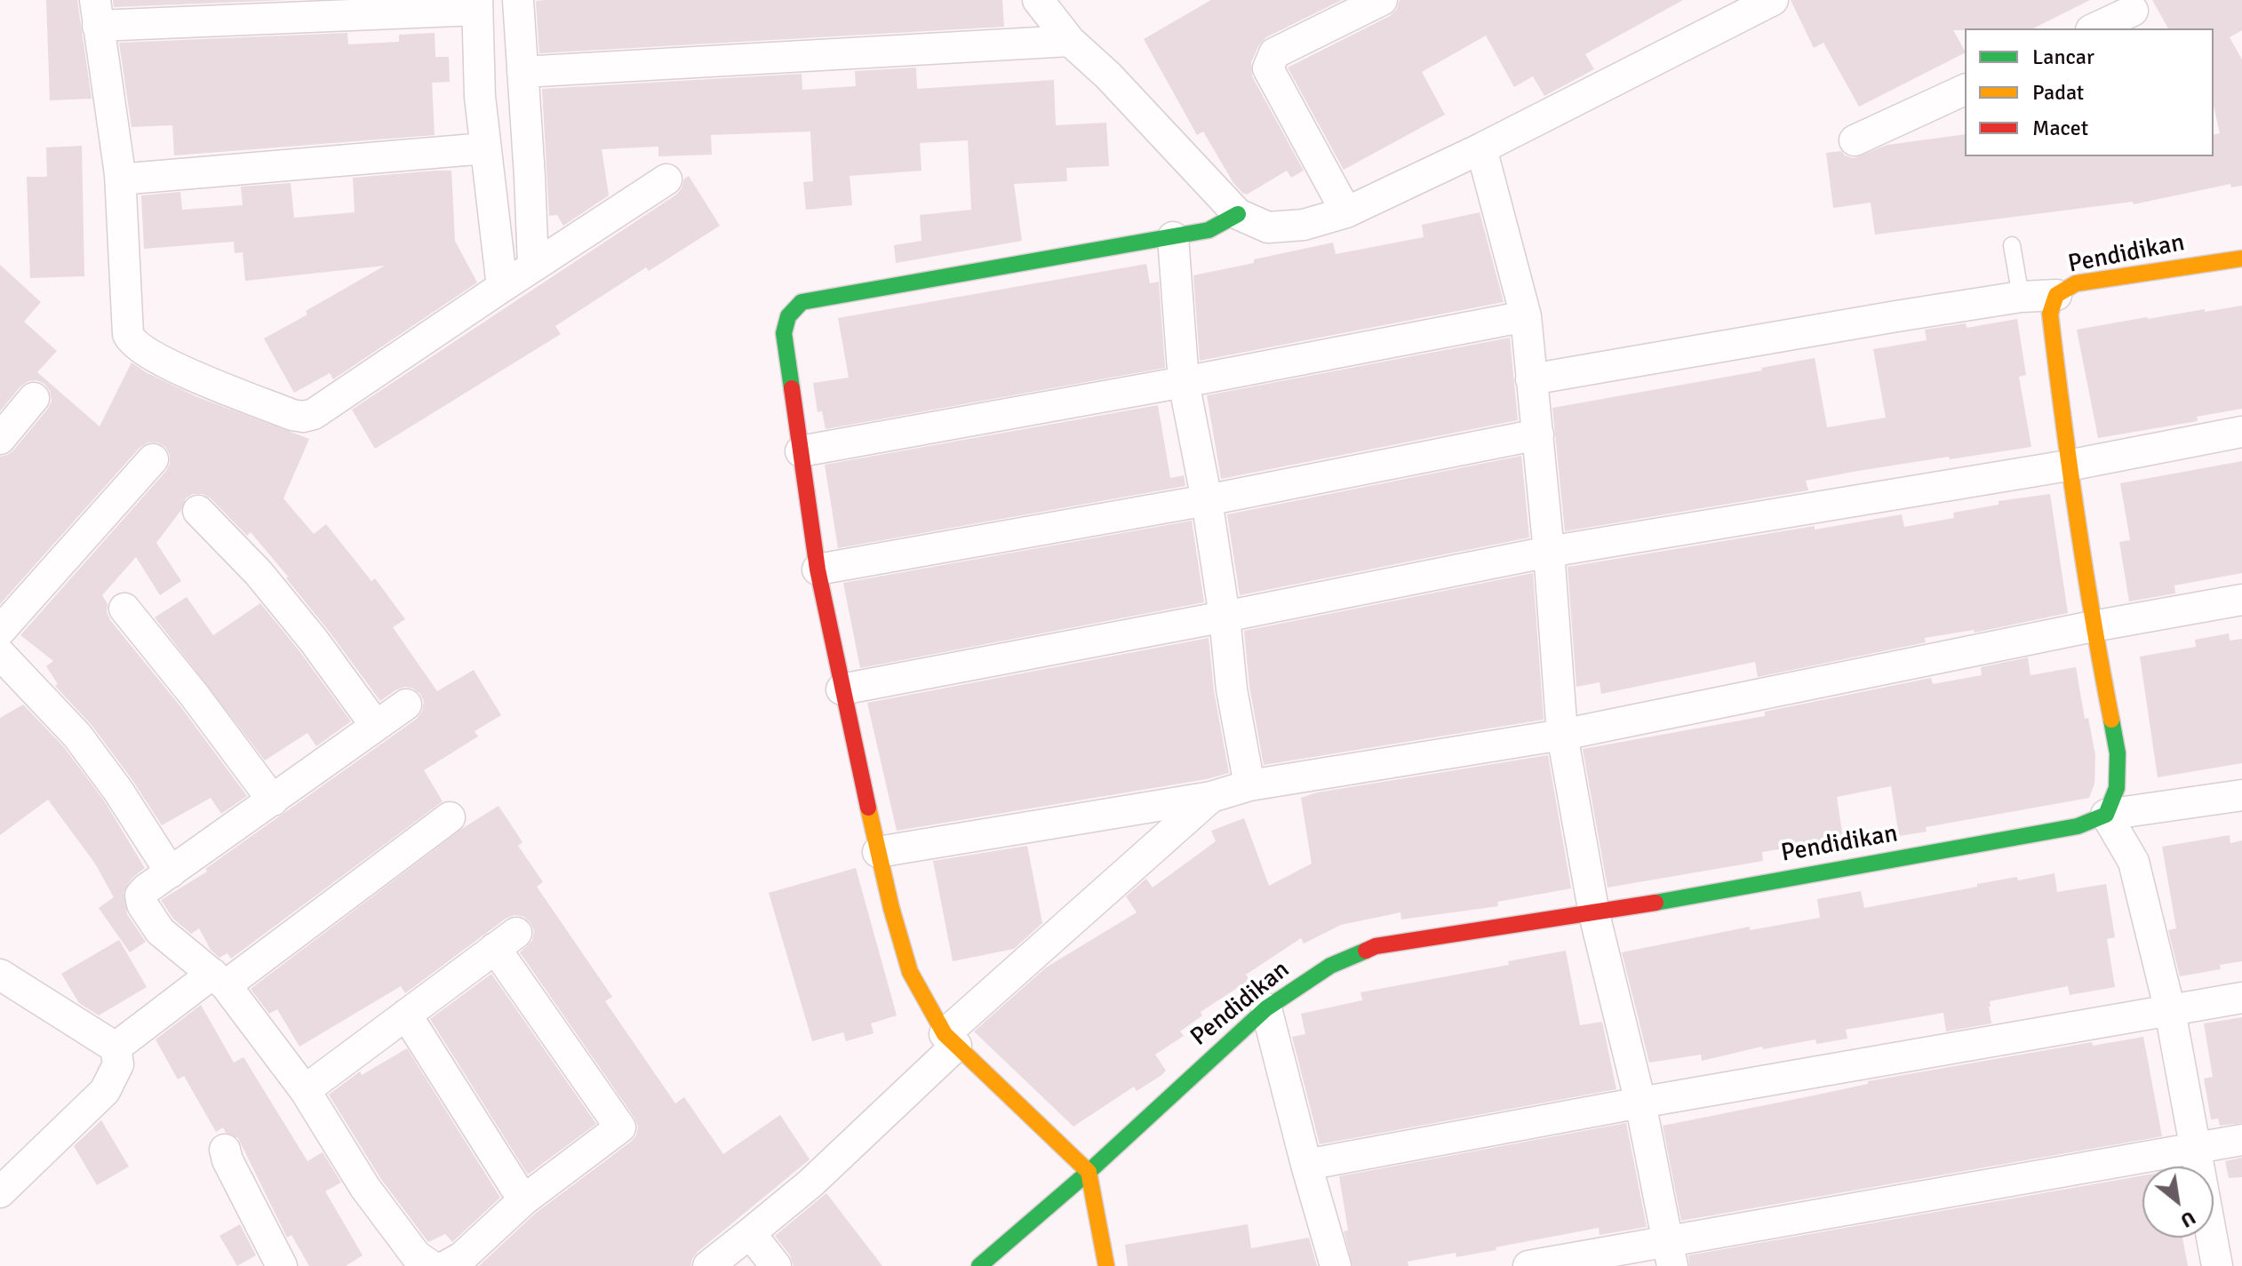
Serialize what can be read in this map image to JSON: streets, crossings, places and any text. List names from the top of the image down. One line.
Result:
{"streets":{"street":["Pendidikan"]},"legend":["Lancar","Padat","Macet"],"north":"bottom right"}
